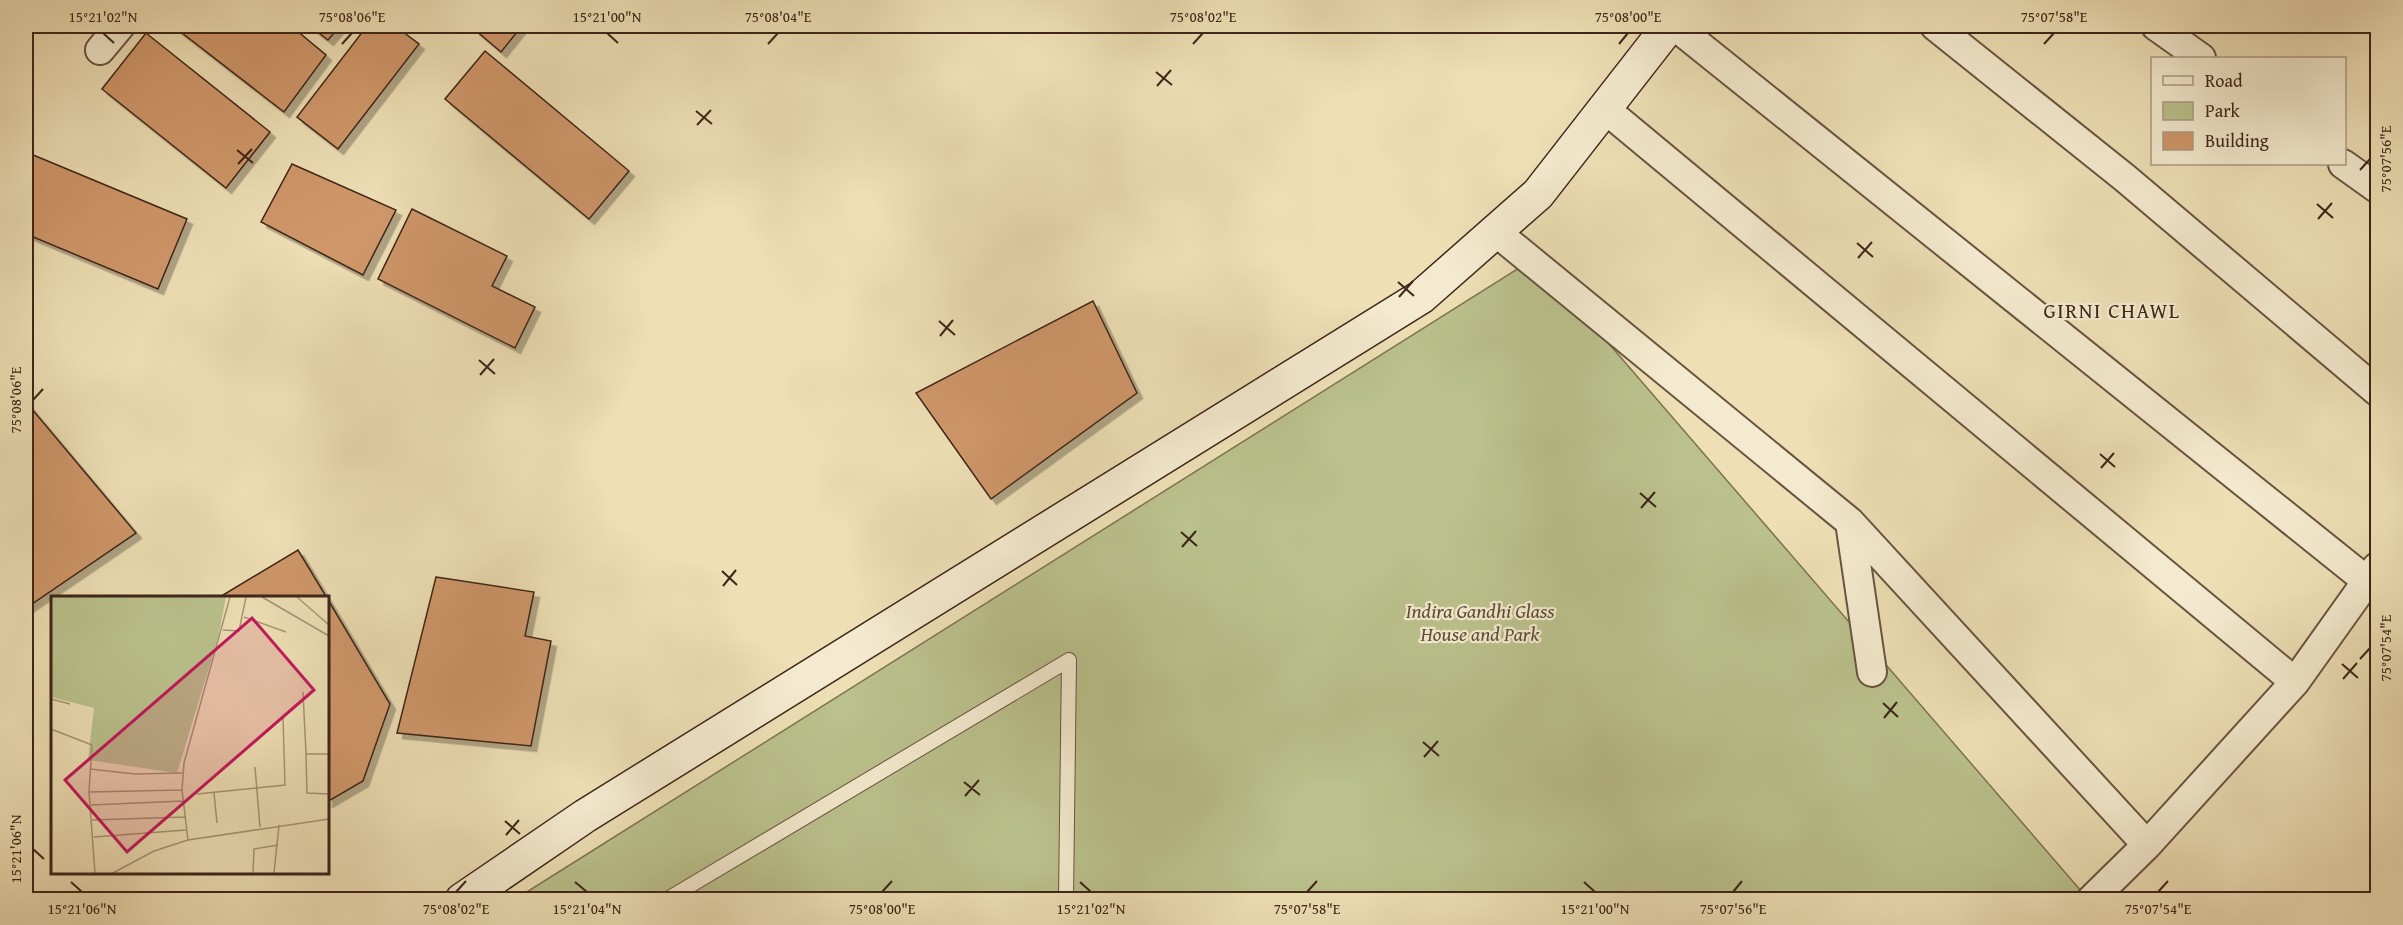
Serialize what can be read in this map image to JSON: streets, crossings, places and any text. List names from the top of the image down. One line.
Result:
{"districts":["GIRNI CHAWL"],"parks":["Indira Gandhi Glass House and Park"],"legend":["Road","Park","Building"],"coordinates":["15°21'02\"N","75°08'06\"E","15°21'00\"N","75°08'04\"E","75°08'02\"E","75°08'00\"E","75°07'58\"E","75°07'56\"E","75°07'54\"E","15°21'06\"N","15°21'04\"N"]}
